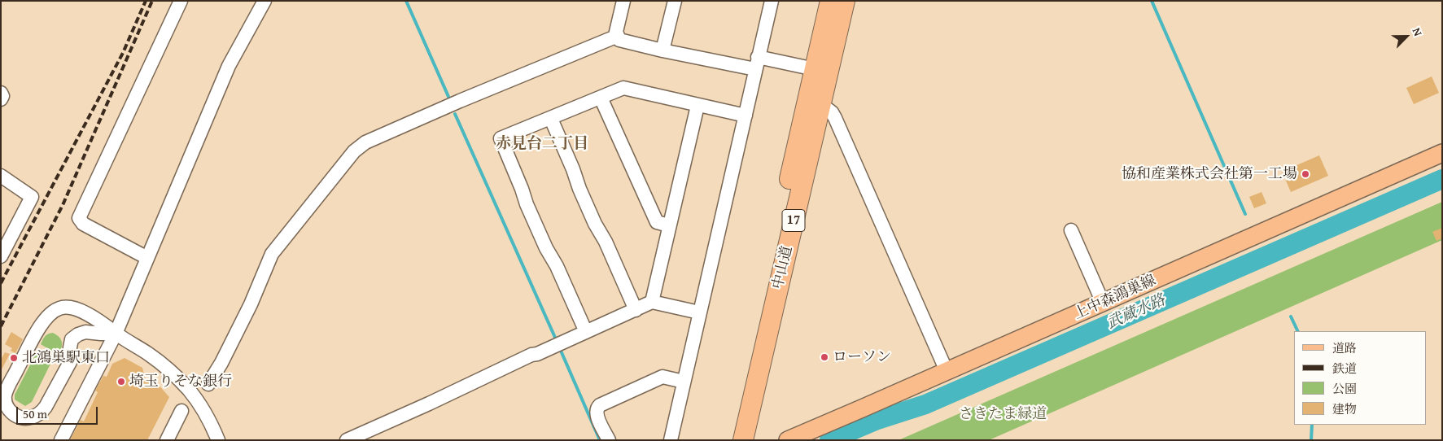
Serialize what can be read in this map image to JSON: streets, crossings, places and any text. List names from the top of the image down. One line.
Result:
{"streets":{"highway":["17","中山道"],"main road":["上中森鴻巣線"]},"districts":["赤見台二丁目"],"water":["武蔵水路"],"parks":["さきたま緑道"],"places":["協和産業株式会社第一工場","ローソン","北鴻巣駅東口","埼玉りそな銀行"],"legend":["道路","鉄道","公園","建物"],"scale_bar":"50 m","north":"top right"}
